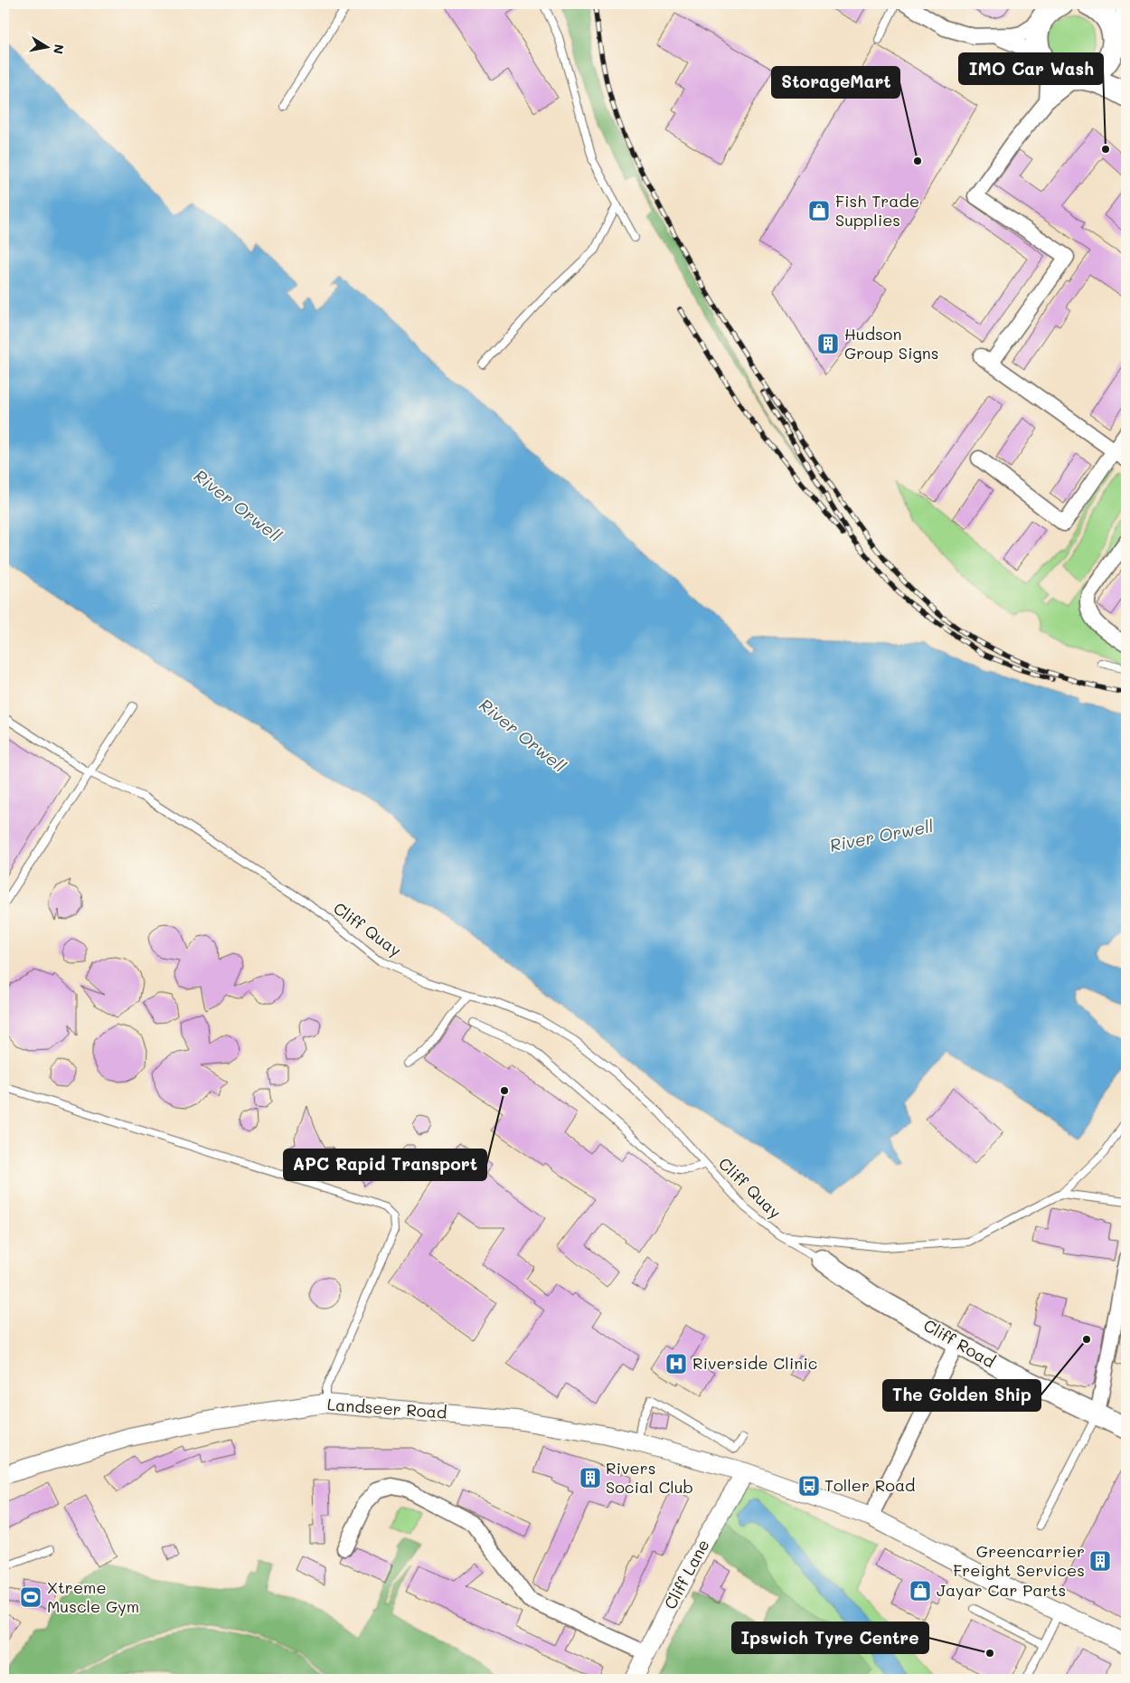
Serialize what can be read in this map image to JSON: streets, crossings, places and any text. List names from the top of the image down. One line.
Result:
{"streets":{"main road":["Cliff Road"],"street":["Landseer Road","Cliff Lane"],"lane":["Cliff Quay"]},"crossings":[["Cliff Quay","Cliff Road"],["Landseer Road","Cliff Lane"]],"water":["River Orwell"],"places":{"other":["IMO Car Wash","StorageMart","APC Rapid Transport","The Golden Ship","Ipswich Tyre Centre"],"shop":["Fish Trade Supplies","Jayar Car Parts"],"building":["Hudson Group Signs","Rivers Social Club","Greencarrier Freight Services"],"hospital":["Riverside Clinic"],"bus stop":["Toller Road"],"sports":["Xtreme Muscle Gym"]},"north":"right"}
